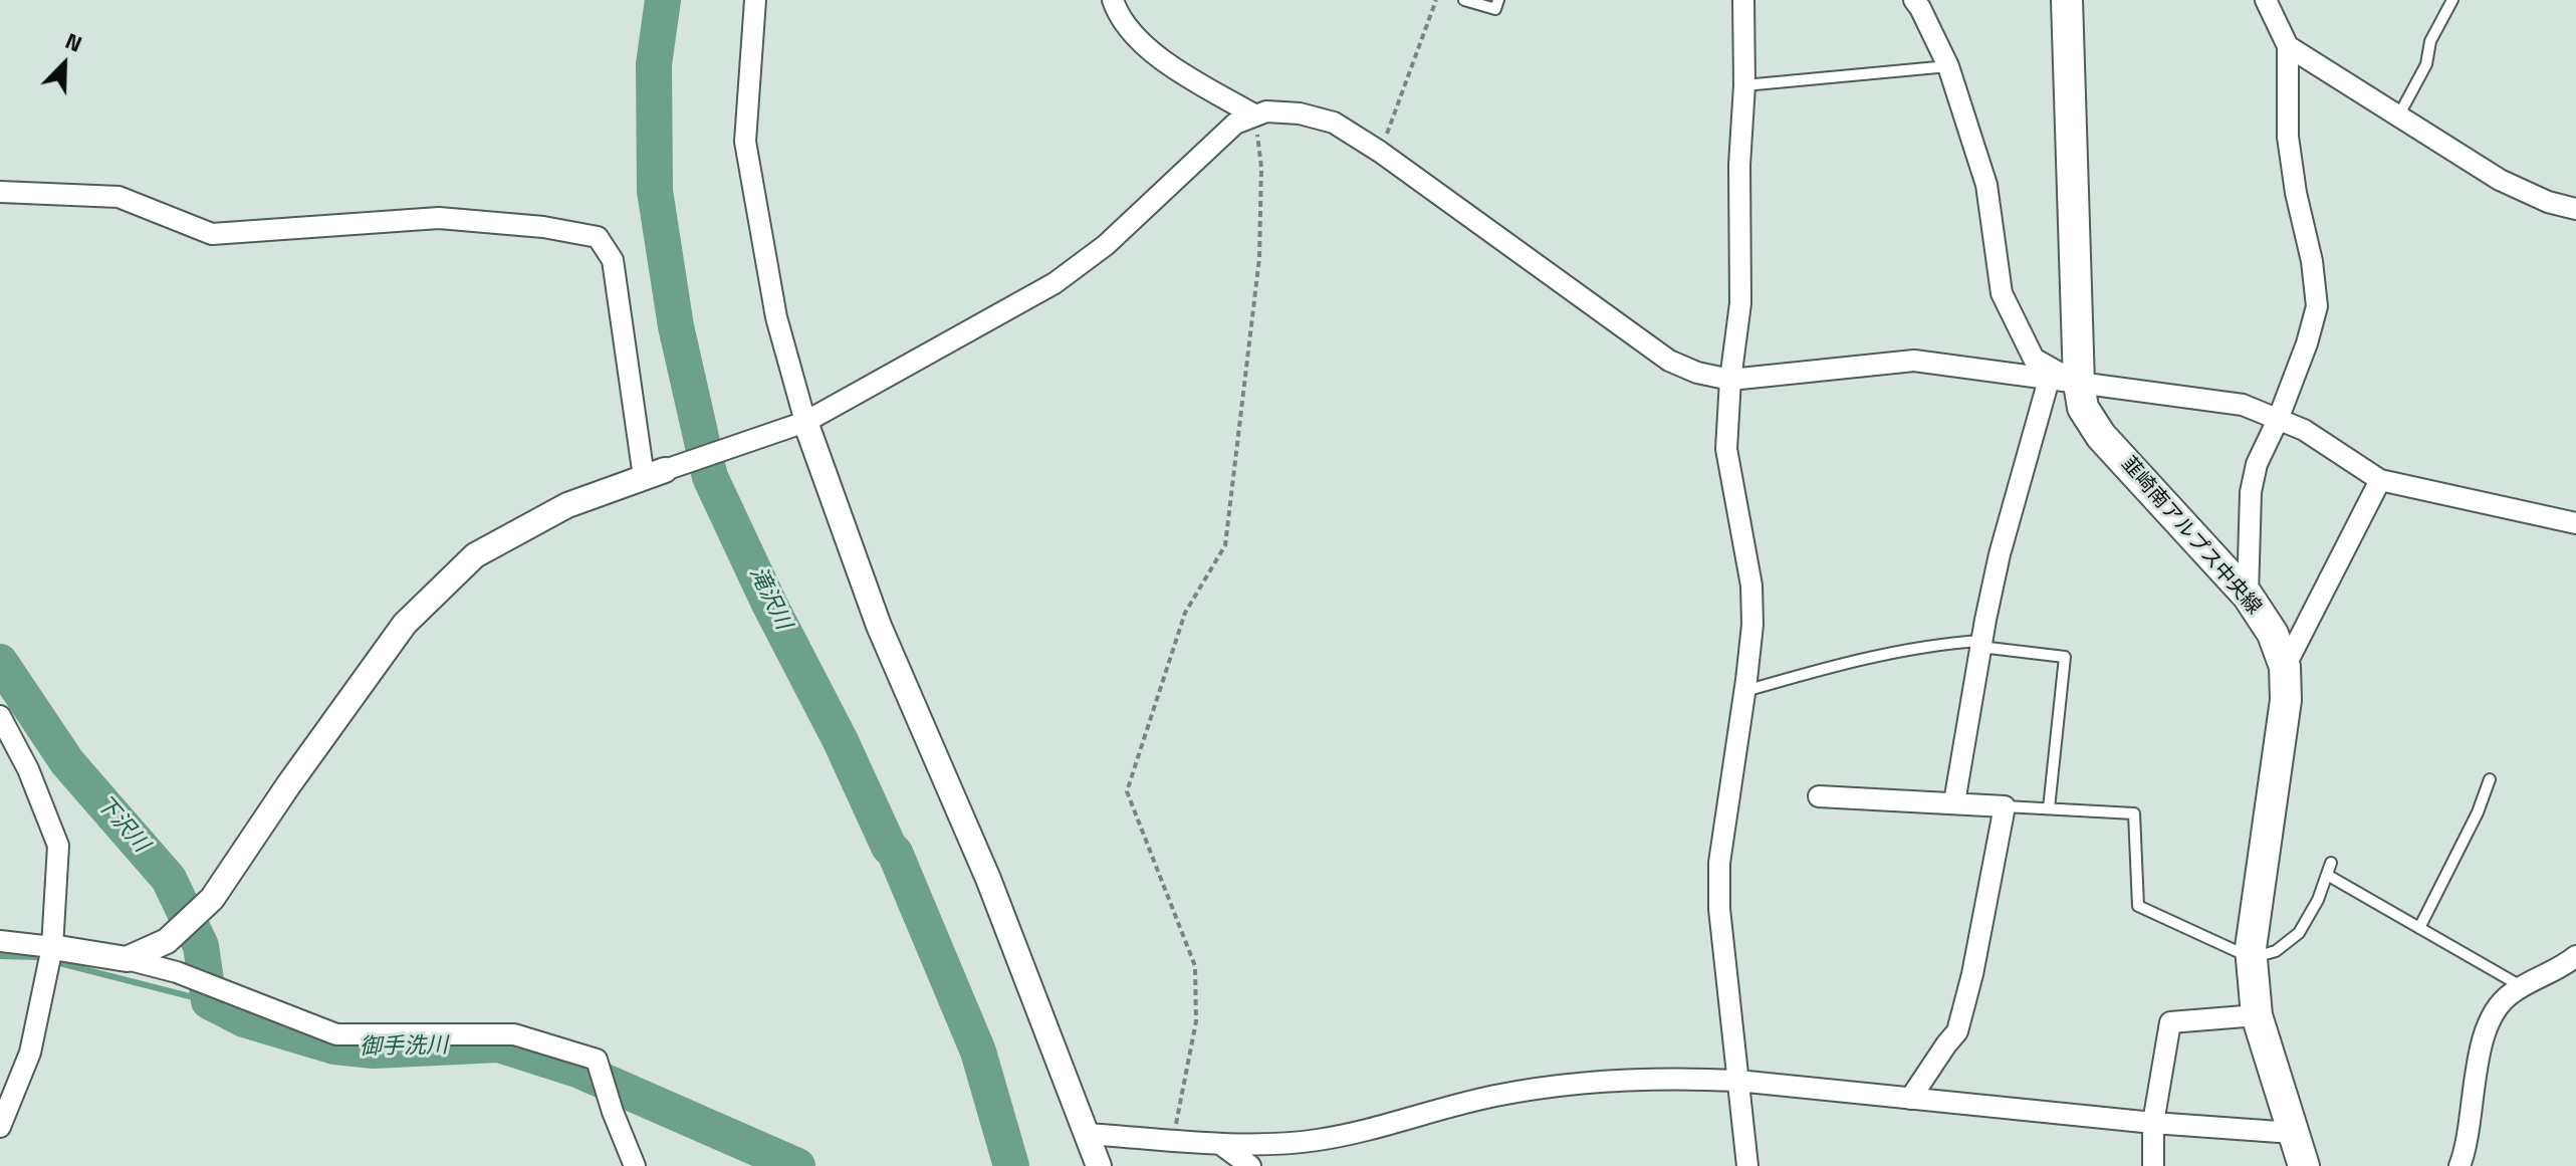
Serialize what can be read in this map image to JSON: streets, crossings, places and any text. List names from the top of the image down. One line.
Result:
{"streets":{"main road":["韮崎南アルプス中央線"]},"water":["滝沢川","下沢川","御手洗川"],"north":"top right"}
